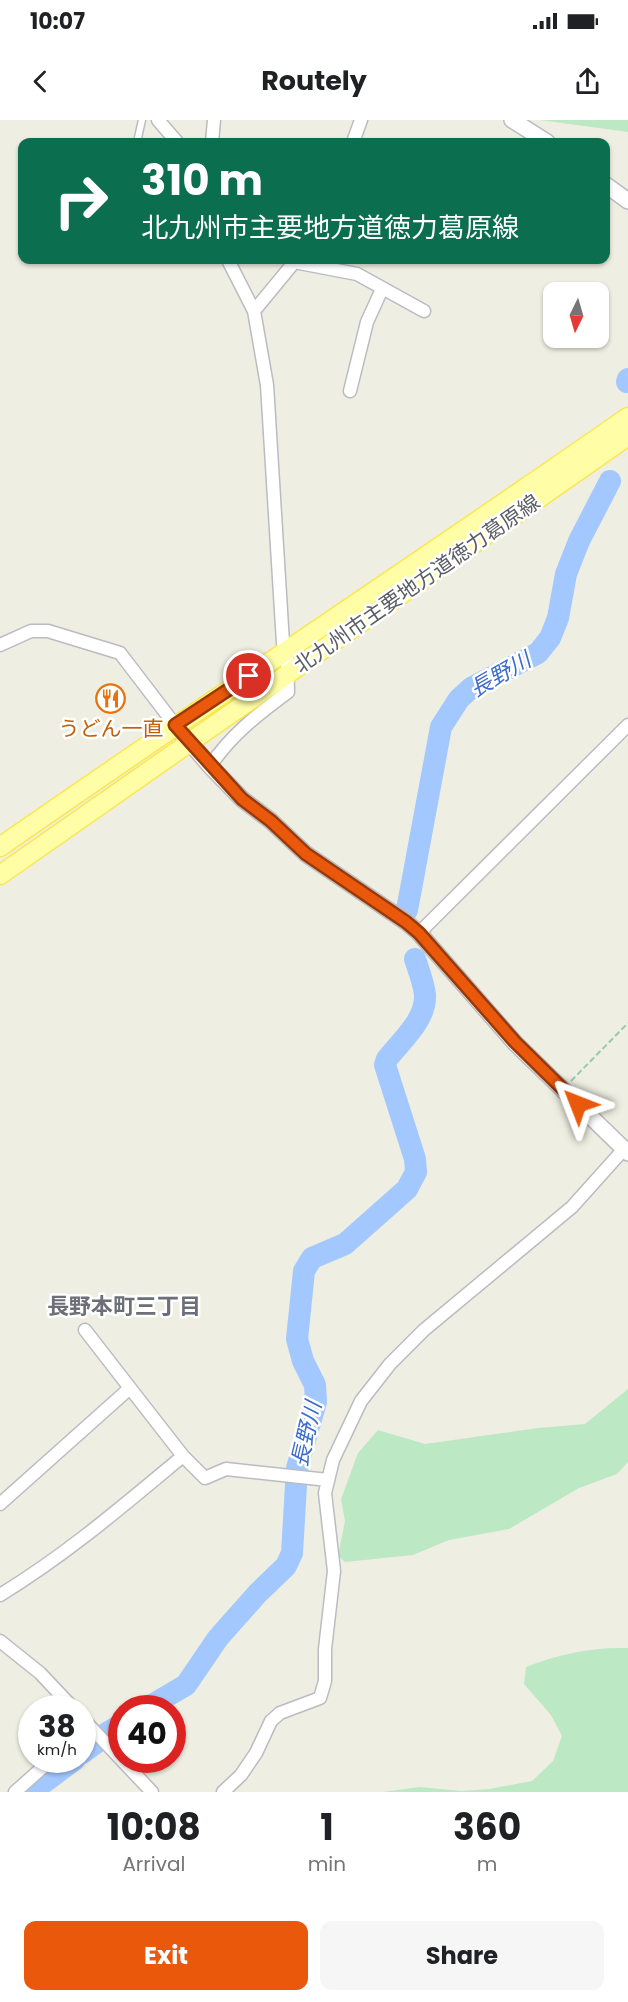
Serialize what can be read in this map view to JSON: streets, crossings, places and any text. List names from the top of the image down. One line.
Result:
{"streets":{"main road":["北九州市主要地方道徳力葛原線"]},"districts":["長野本町三丁目"],"water":["長野川"],"places":{"restaurant":["うどん一直"]},"north":"bottom","page":{"status":"10:07","header":"Routely","turn":["310 m","北九州市主要地方道徳力葛原線"],"speed":"38 km/h","limit":"40","eta":["10:08","Arrival","1","min","360","m"],"buttons":["Exit","Share"]}}
